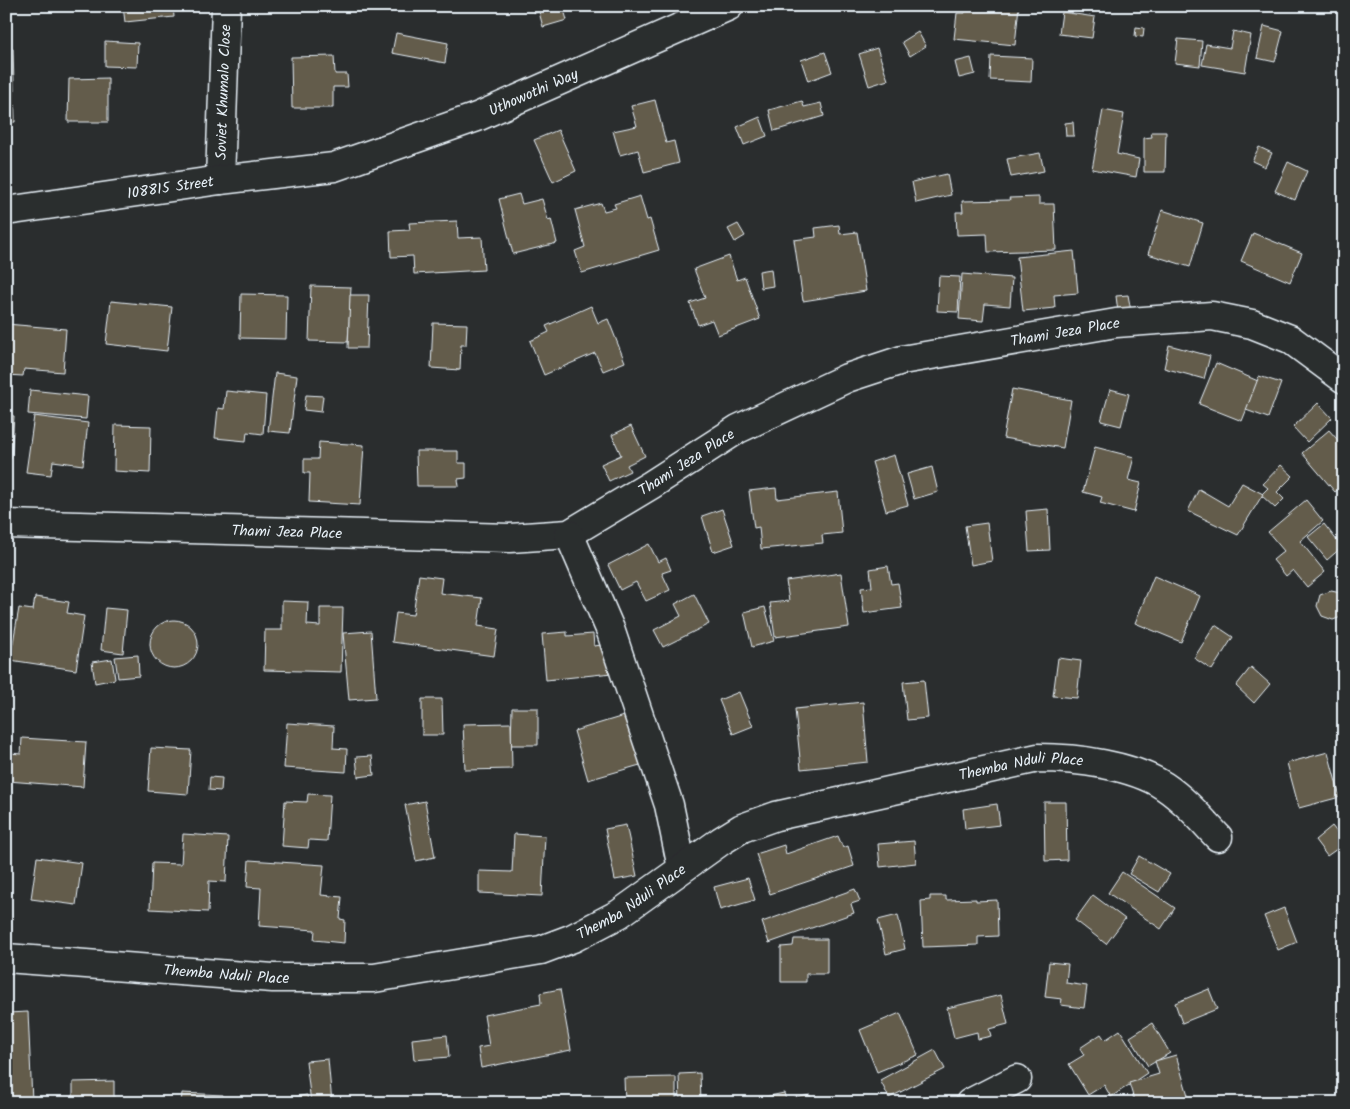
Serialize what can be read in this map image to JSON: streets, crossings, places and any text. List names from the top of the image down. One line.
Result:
{"streets":{"street":["Uthowothi Way","Soviet Khumalo Close","108815 Street","Thami Jeza Place","Themba Nduli Place"]},"crossings":[["Uthowothi Way","108815 Street"],["Soviet Khumalo Close","108815 Street"]]}
